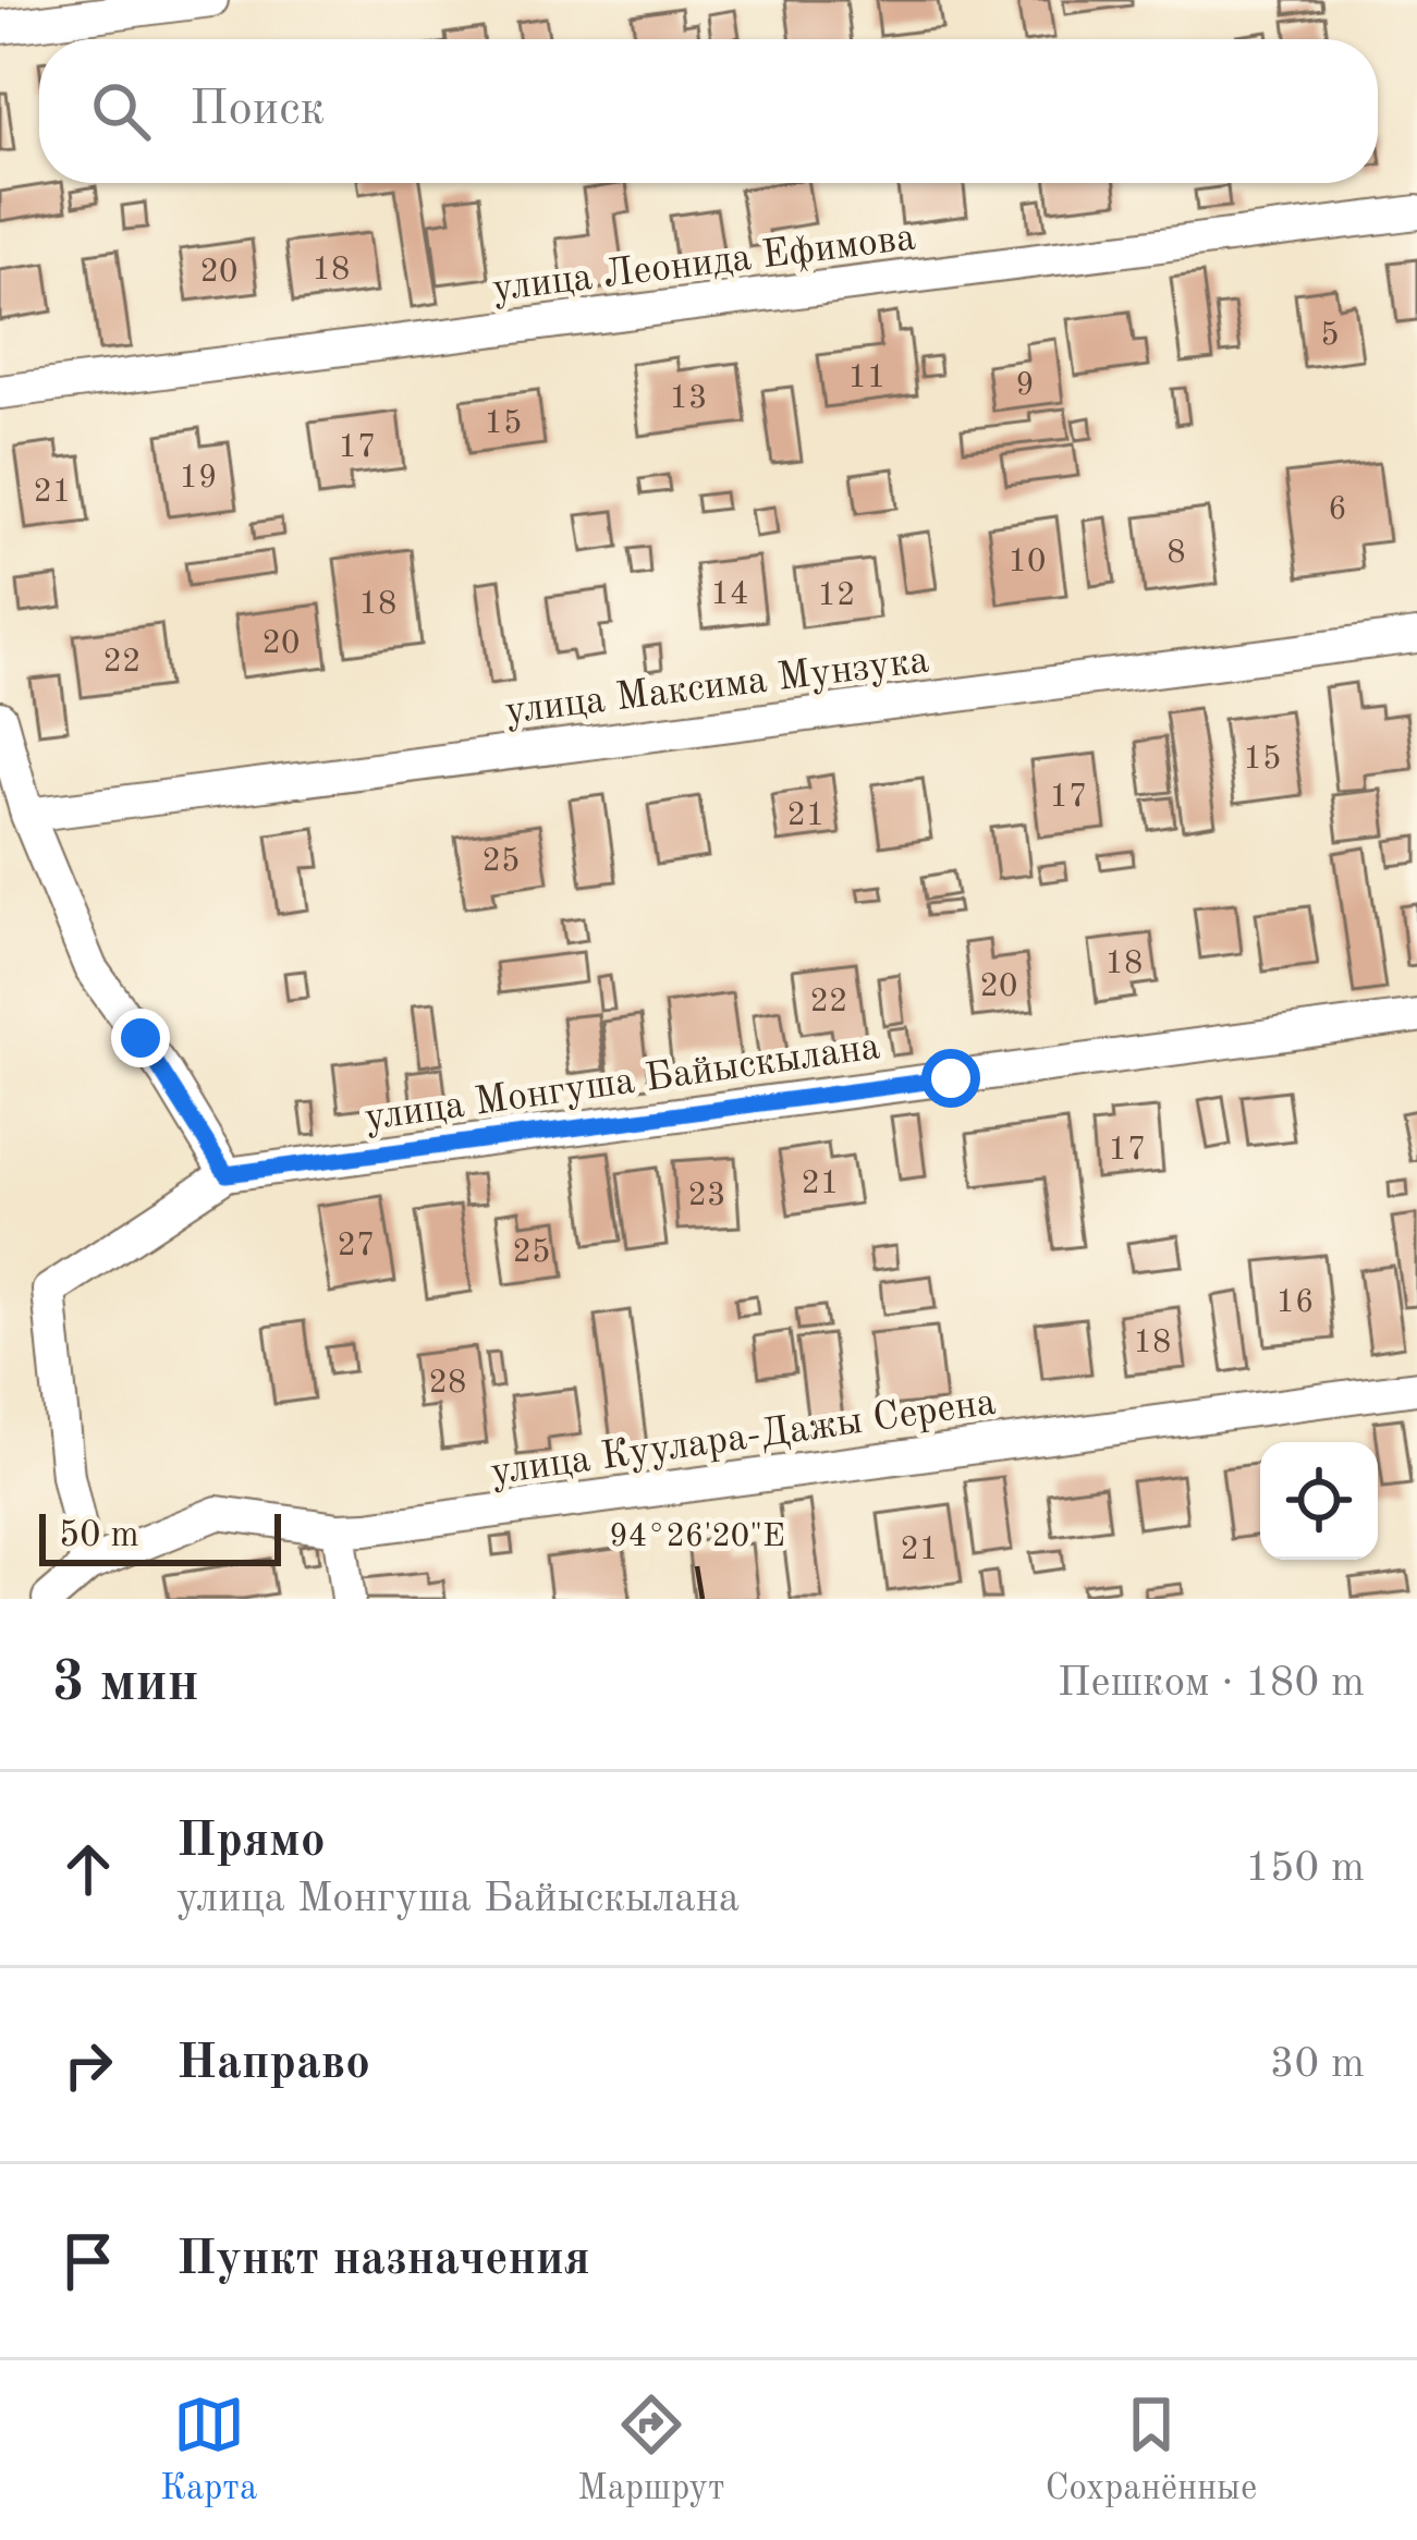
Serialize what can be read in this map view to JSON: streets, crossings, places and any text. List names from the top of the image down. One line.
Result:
{"streets":{"street":["улица Леонида Ефимова","улица Максима Мунзука","улица Монгуша Байыскылана","улица Куулара-Дажы Серена"]},"house_numbers":["18","20","5","11","9","13","15","17","19","21","6","8","10","14","12","18","20","22","15","17","21","25","18","20","22","17","21","23","27","25","16","18","28","21"],"scale_bar":"50 m","page":{"search":"Поиск","scale":"50 m","heading":["3 мин","Пешком · 180 m"],"list":[["Прямо","улица Монгуша Байыскылана","150 m"],["Направо","30 m"],"Пункт назначения"],"nav":["Карта","Маршрут","Сохранённые"]},"coordinates":["94°26'20\"E"]}
